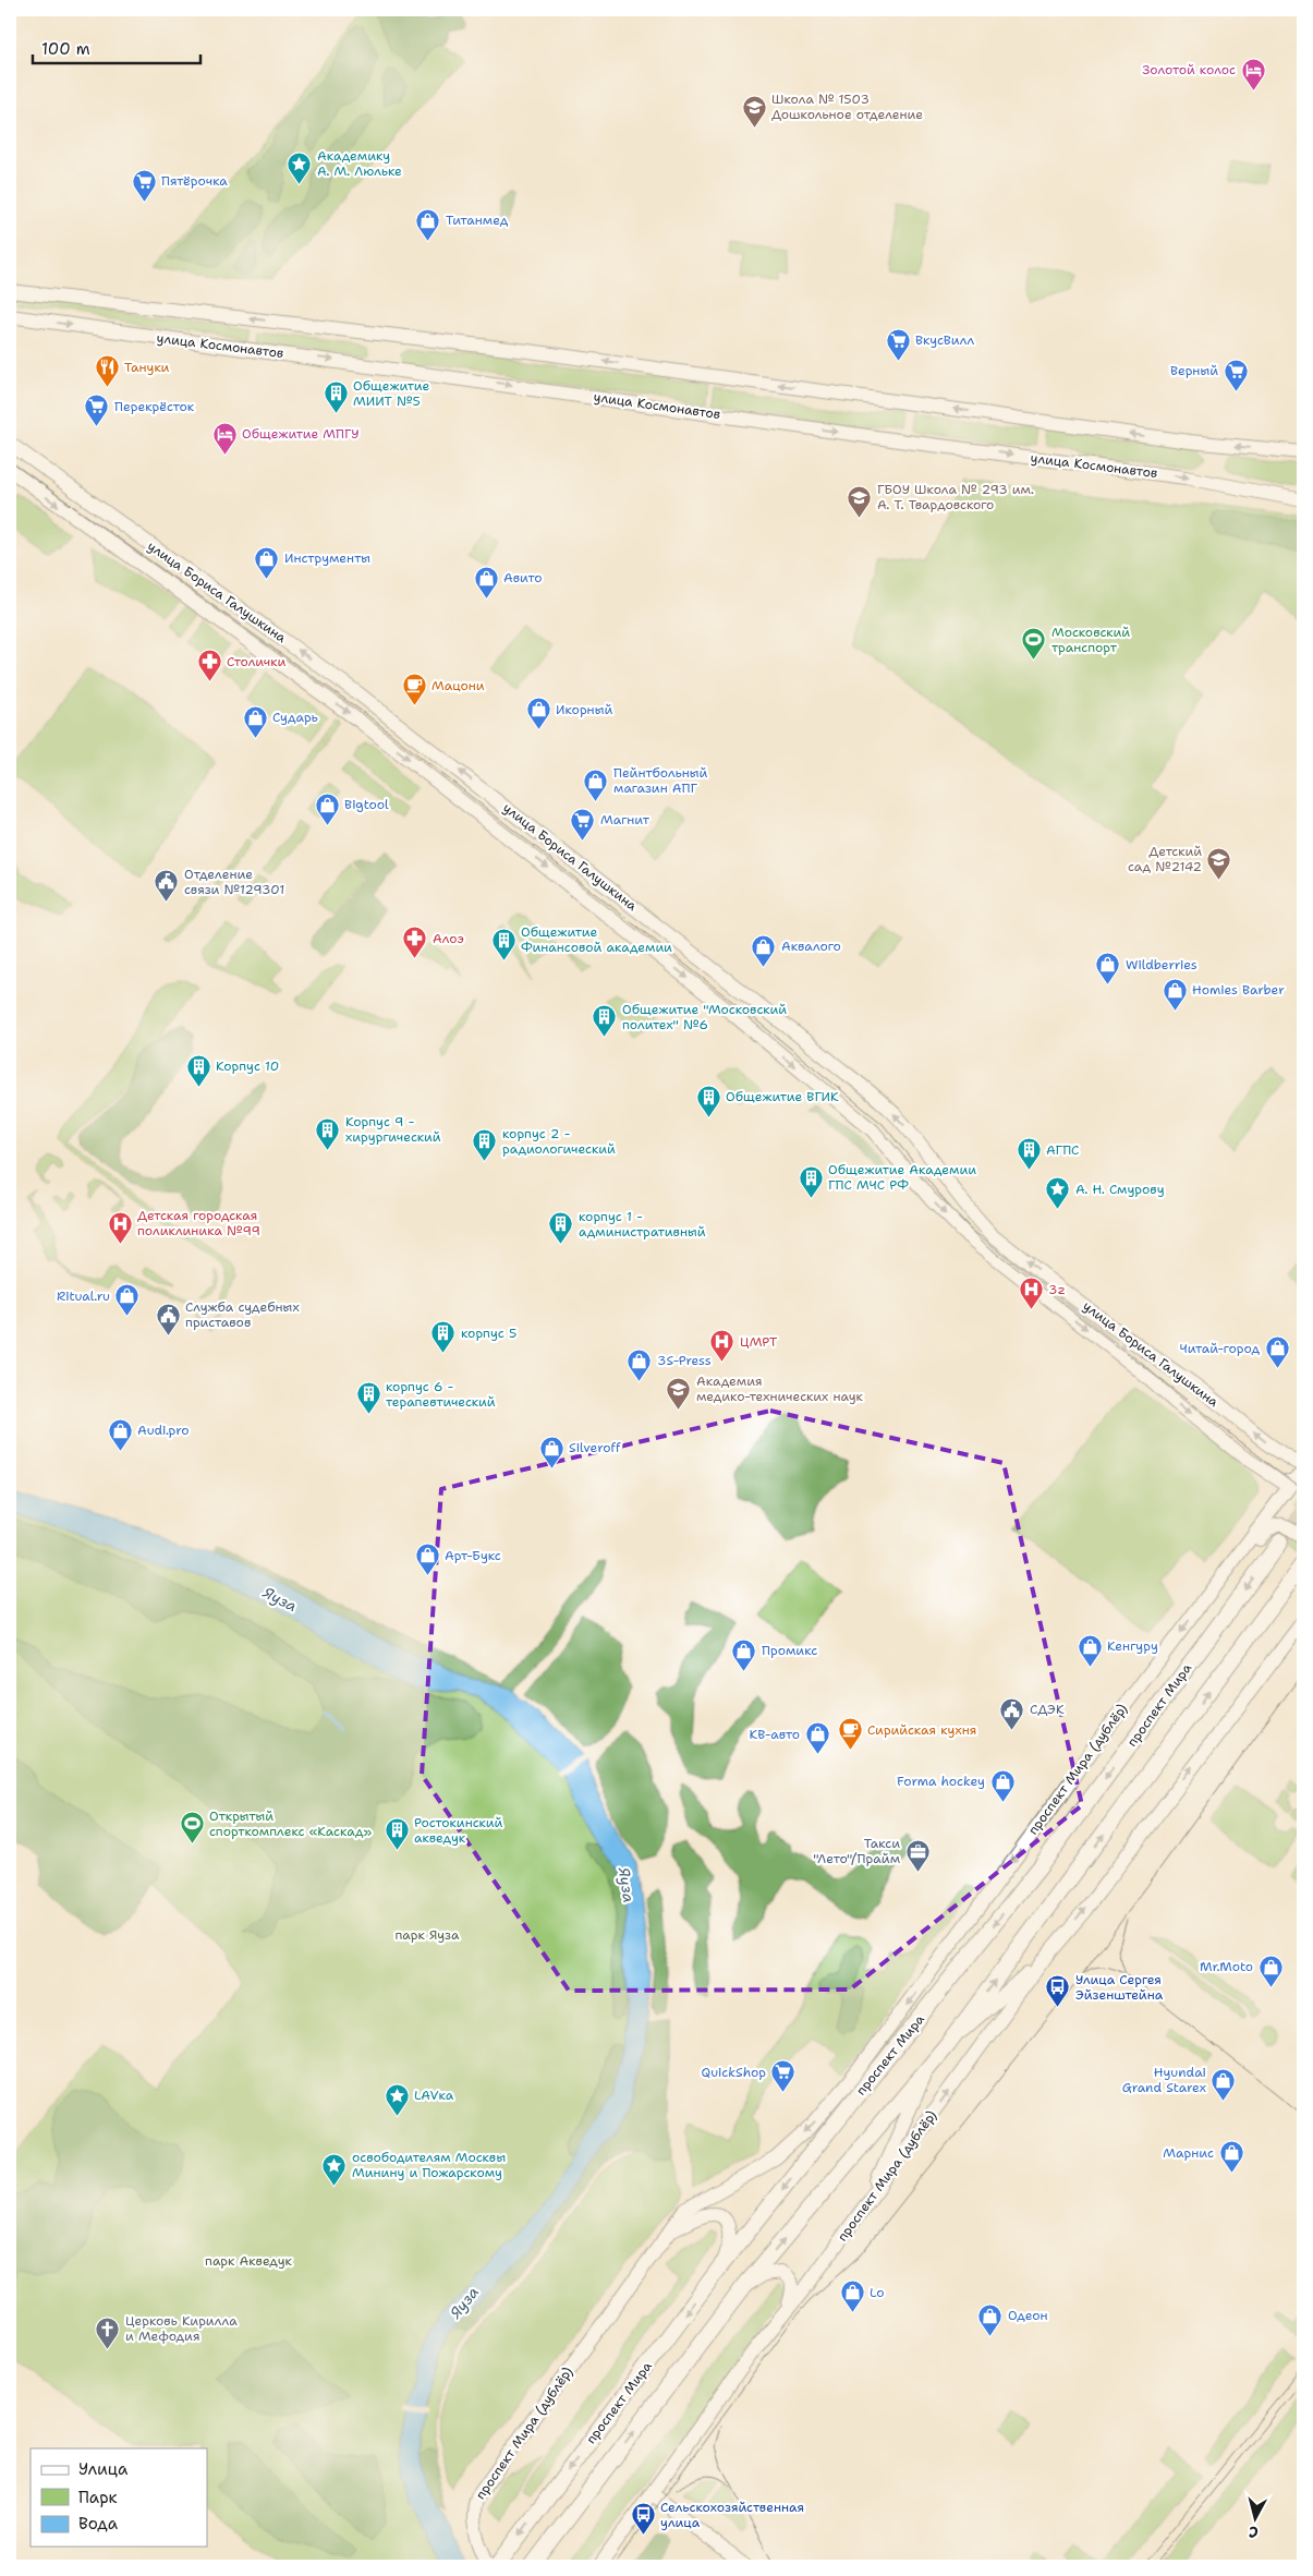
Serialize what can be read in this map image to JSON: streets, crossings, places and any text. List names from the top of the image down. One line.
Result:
{"streets":{"main road":["улица Космонавтов","улица Бориса Галушкина","проспект Мира","проспект Мира (дублёр)"]},"crossings":[["улица Бориса Галушкина","проспект Мира (дублёр)"],["проспект Мира","проспект Мира (дублёр)"]],"water":["Яуза"],"parks":["парк Яуза","парк Акведук"],"places":{"hotel":["Золотой колос","Общежитие МПГУ"],"school or university":["Школа № 1503 Дошкольное отделение","ГБОУ Школа № 293 им. А. Т. Твардовского","Детский сад №2142","Академия медико-технических наук"],"place":["Академику А. М. Люльке","А. Н. Смурову","LAVка","освободителям Москвы Минину и Пожарскому"],"supermarket":["Пятёрочка","ВкусВилл","Верный","Перекрёсток","Магнит","QuickShop"],"shop":["Титанмед","Инструменты","Авито","Икорный","Сударь","Пейнтбольный магазин АПГ","Bigtool","Аквалого","Wildberries","Homies Barber","Ritual.ru","Читай-город","3S-Press","Audi.pro","Silveroff","Арт-Букс","Кенгуру","Промикс","КВ-авто","Forma hockey","Mr.Moto","Hyundai Grand Starex","Марнис","Lo","Одеон"],"restaurant":["Тануки"],"building":["Общежитие МИИТ №5","Общежитие Финансовой академии","Общежитие \"Московский политех\" №6","Корпус 10","Общежитие ВГИК","Корпус 9 - хирургический","корпус 2 - радиологический","АГПС","Общежитие Академии ГПС МЧС РФ","корпус 1 - административный","корпус 5","корпус 6 - терапевтический","Ростокинский акведук"],"sports":["Московский транспорт","Открытый спорткомплекс «Каскад»"],"pharmacy":["Столички","Алоэ"],"cafe":["Мацони","Сирийская кухня"],"public building":["Отделение связи №129301","Служба судебных приставов","СДЭК"],"hospital":["Детская городская поликлиника №99","3z","ЦМРТ"],"office":["Такси \"Лето\"/Прайм"],"bus stop":["Улица Сергея Эйзенштейна","Сельскохозяйственная улица"],"church":["Церковь Кирилла и Мефодия"]},"legend":["Улица","Парк","Вода"],"scale_bar":"100 m","north":"bottom"}
